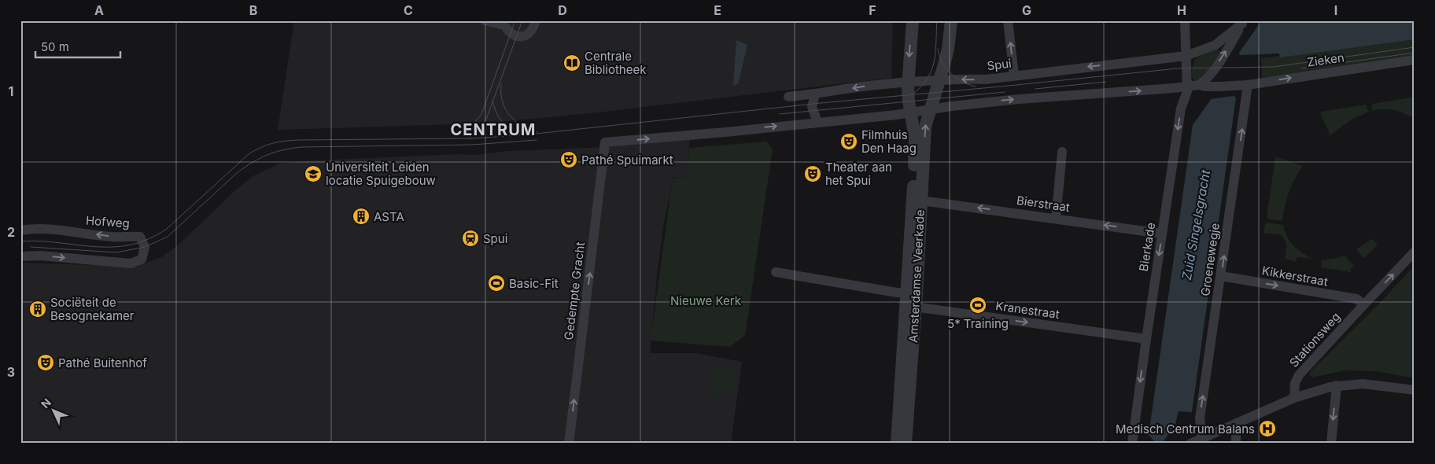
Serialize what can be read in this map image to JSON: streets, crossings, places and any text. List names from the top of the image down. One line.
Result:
{"streets":{"street":["Zieken","Spui","Bierstraat","Hofweg","Bierkade","Groenewegje","Amsterdamse Veerkade","Kikkerstraat","Gedempte Gracht","Kranestraat","Stationsweg"]},"crossings":[["Zieken","Groenewegje"],["Spui","Bierkade"],["Spui","Amsterdamse Veerkade"],["Bierstraat","Bierkade"],["Bierstraat","Amsterdamse Veerkade"],["Bierkade","Kranestraat"],["Groenewegje","Kikkerstraat"],["Amsterdamse Veerkade","Kranestraat"],["Kikkerstraat","Stationsweg"]],"one_way":["Zieken","Bierstraat","Bierkade","Groenewegje","Kikkerstraat","Kranestraat","Stationsweg"],"districts":["CENTRUM"],"water":["Zuid Singelsgracht"],"parks":["Nieuwe Kerk"],"places":{"library":["Centrale Bibliotheek"],"theatre":["Filmhuis Den Haag","Pathé Spuimarkt","Theater aan het Spui","Pathé Buitenhof"],"school or university":["Universiteit Leiden locatie Spuigebouw"],"building":["ASTA","Sociëteit de Besognekamer"],"station":["Spui"],"sports":["Basic-Fit","5* Training"],"hospital":["Medisch Centrum Balans"]},"scale_bar":"50 m","north":"top left","grid":{"columns":["A","B","C","D","E","F","G","H","I"],"rows":["1","2","3"]}}
